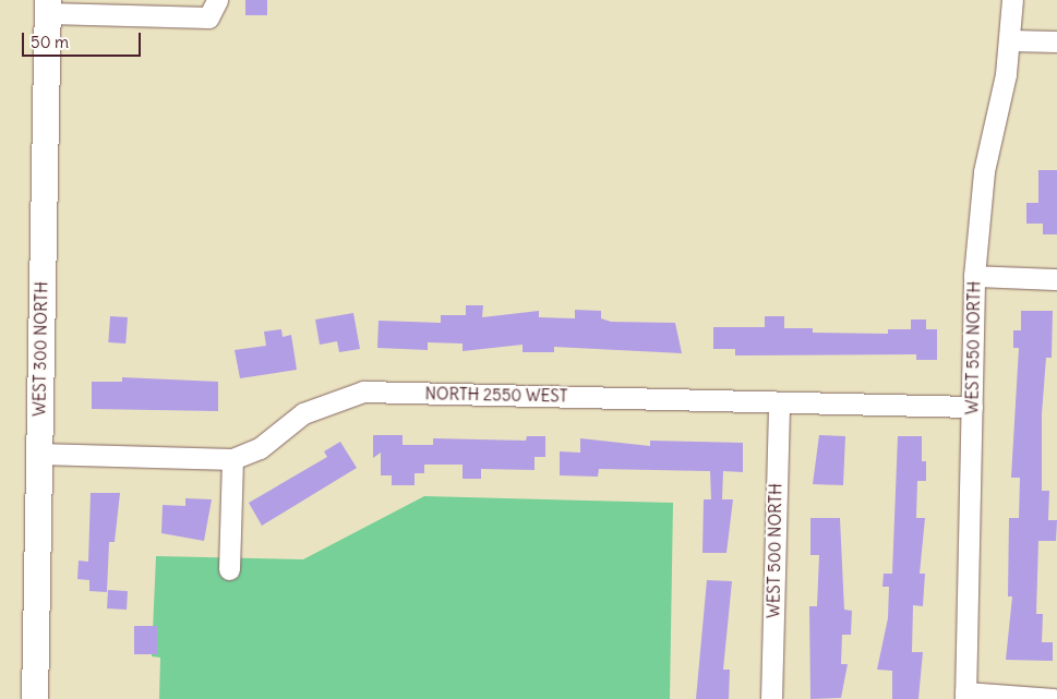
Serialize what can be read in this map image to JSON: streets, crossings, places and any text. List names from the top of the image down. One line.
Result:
{"streets":{"main road":["WEST 300 NORTH"],"street":["WEST 550 NORTH","NORTH 2550 WEST","WEST 500 NORTH"]},"crossings":[["WEST 550 NORTH","NORTH 2550 WEST"],["WEST 300 NORTH","NORTH 2550 WEST"],["NORTH 2550 WEST","WEST 500 NORTH"]],"scale_bar":"50 m"}
